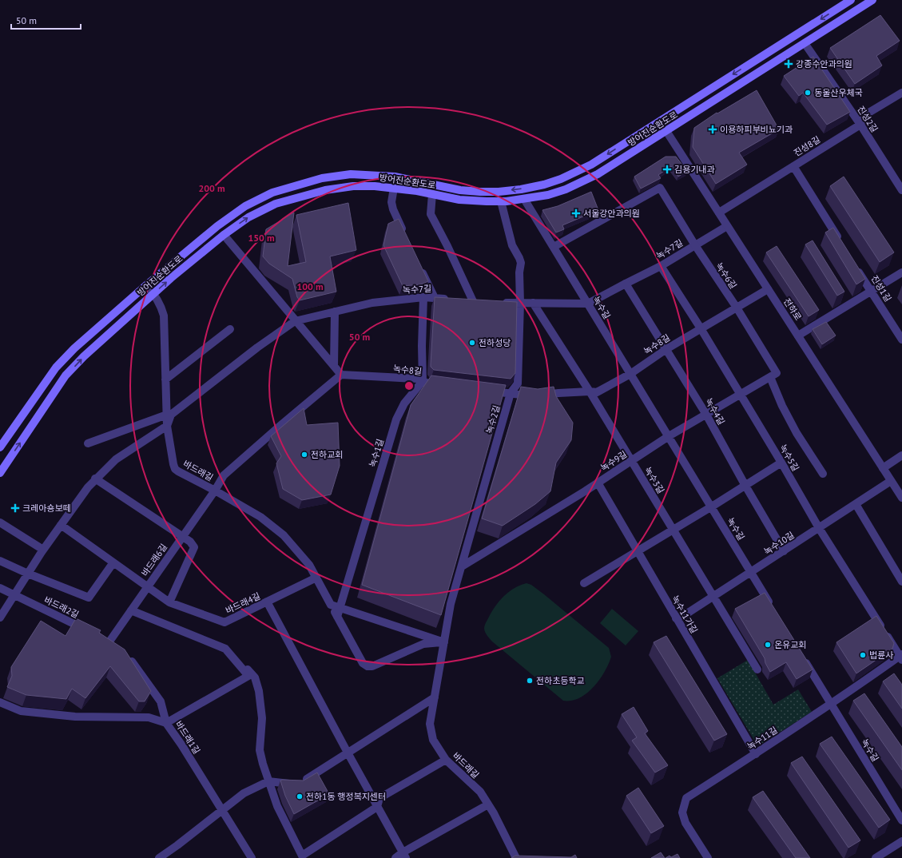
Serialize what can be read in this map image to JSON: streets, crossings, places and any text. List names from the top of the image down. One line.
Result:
{"streets":{"main road":["방어진순환도로"],"street":["진성2길","진성8길","녹수7길","녹수6길","진성1길","녹수길","전하로","녹수8길","녹수4길","녹수2길","녹수1길","녹수5길","녹수9길","바드래길","녹수3길","녹수10길","바드래6길","바드래4길","바드래2길","녹수11가길","바드래1길","녹수11길"]},"crossings":[["진성2길","방어진순환도로"],["진성2길","진성8길"],["방어진순환도로","녹수길"],["방어진순환도로","전하로"],["방어진순환도로","녹수2길"],["방어진순환도로","바드래길"],["진성8길","전하로"],["녹수7길","녹수6길"],["녹수7길","녹수길"],["녹수7길","전하로"],["녹수7길","녹수4길"],["녹수7길","녹수2길"],["녹수7길","녹수5길"],["녹수7길","바드래길"],["녹수7길","녹수3길"],["녹수6길","녹수길"],["녹수6길","녹수8길"],["녹수6길","녹수9길"],["녹수길","녹수8길"],["녹수길","녹수9길"],["녹수길","녹수10길"],["녹수길","녹수11길"],["전하로","녹수8길"],["전하로","녹수10길"],["녹수8길","녹수4길"],["녹수8길","녹수2길"],["녹수8길","녹수1길"],["녹수8길","녹수5길"],["녹수8길","녹수3길"],["녹수4길","녹수9길"],["녹수4길","녹수10길"],["녹수2길","녹수9길"],["녹수2길","바드래길"],["녹수1길","바드래길"],["녹수5길","녹수9길"],["녹수5길","녹수10길"],["녹수5길","녹수11길"],["녹수9길","녹수3길"],["녹수9길","녹수11가길"],["바드래길","바드래6길"],["녹수3길","녹수10길"],["녹수10길","녹수11가길"],["바드래6길","바드래4길"],["녹수11가길","녹수11길"]],"places":{"health":["강종수안과의원","이용하피부비뇨기과","김용기내과","서울강안과의원","크레아숑보떼"],"other":["동울산우체국","전하성당","전하교회","온유교회","법륜사","전하초등학교","전하1동 행정복지센터"]},"scale_bar":"50 m","rings":["200 m","150 m","100 m","50 m"]}
